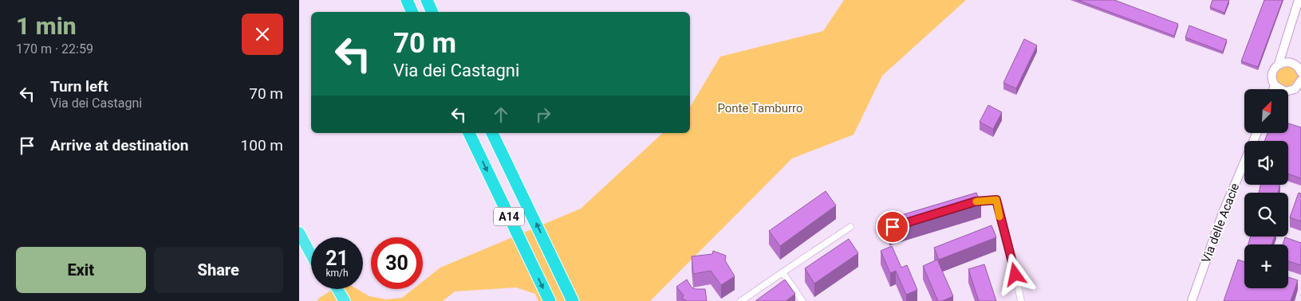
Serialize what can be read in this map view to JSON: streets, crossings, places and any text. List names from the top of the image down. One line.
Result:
{"streets":{"highway":["A14"],"street":["Via delle Acacie"]},"parks":["Ponte Tamburro"],"north":"top right","page":{"heading":["1 min","170 m · 22:59"],"turn":["70 m","Via dei Castagni"],"list":[{"name":"Turn left","note":"Via dei Castagni","value":"70 m"},{"name":"Arrive at destination","value":"100 m"}],"map_buttons":"+","speed":"21 km/h","limit":"30","buttons":["Exit","Share"]}}
